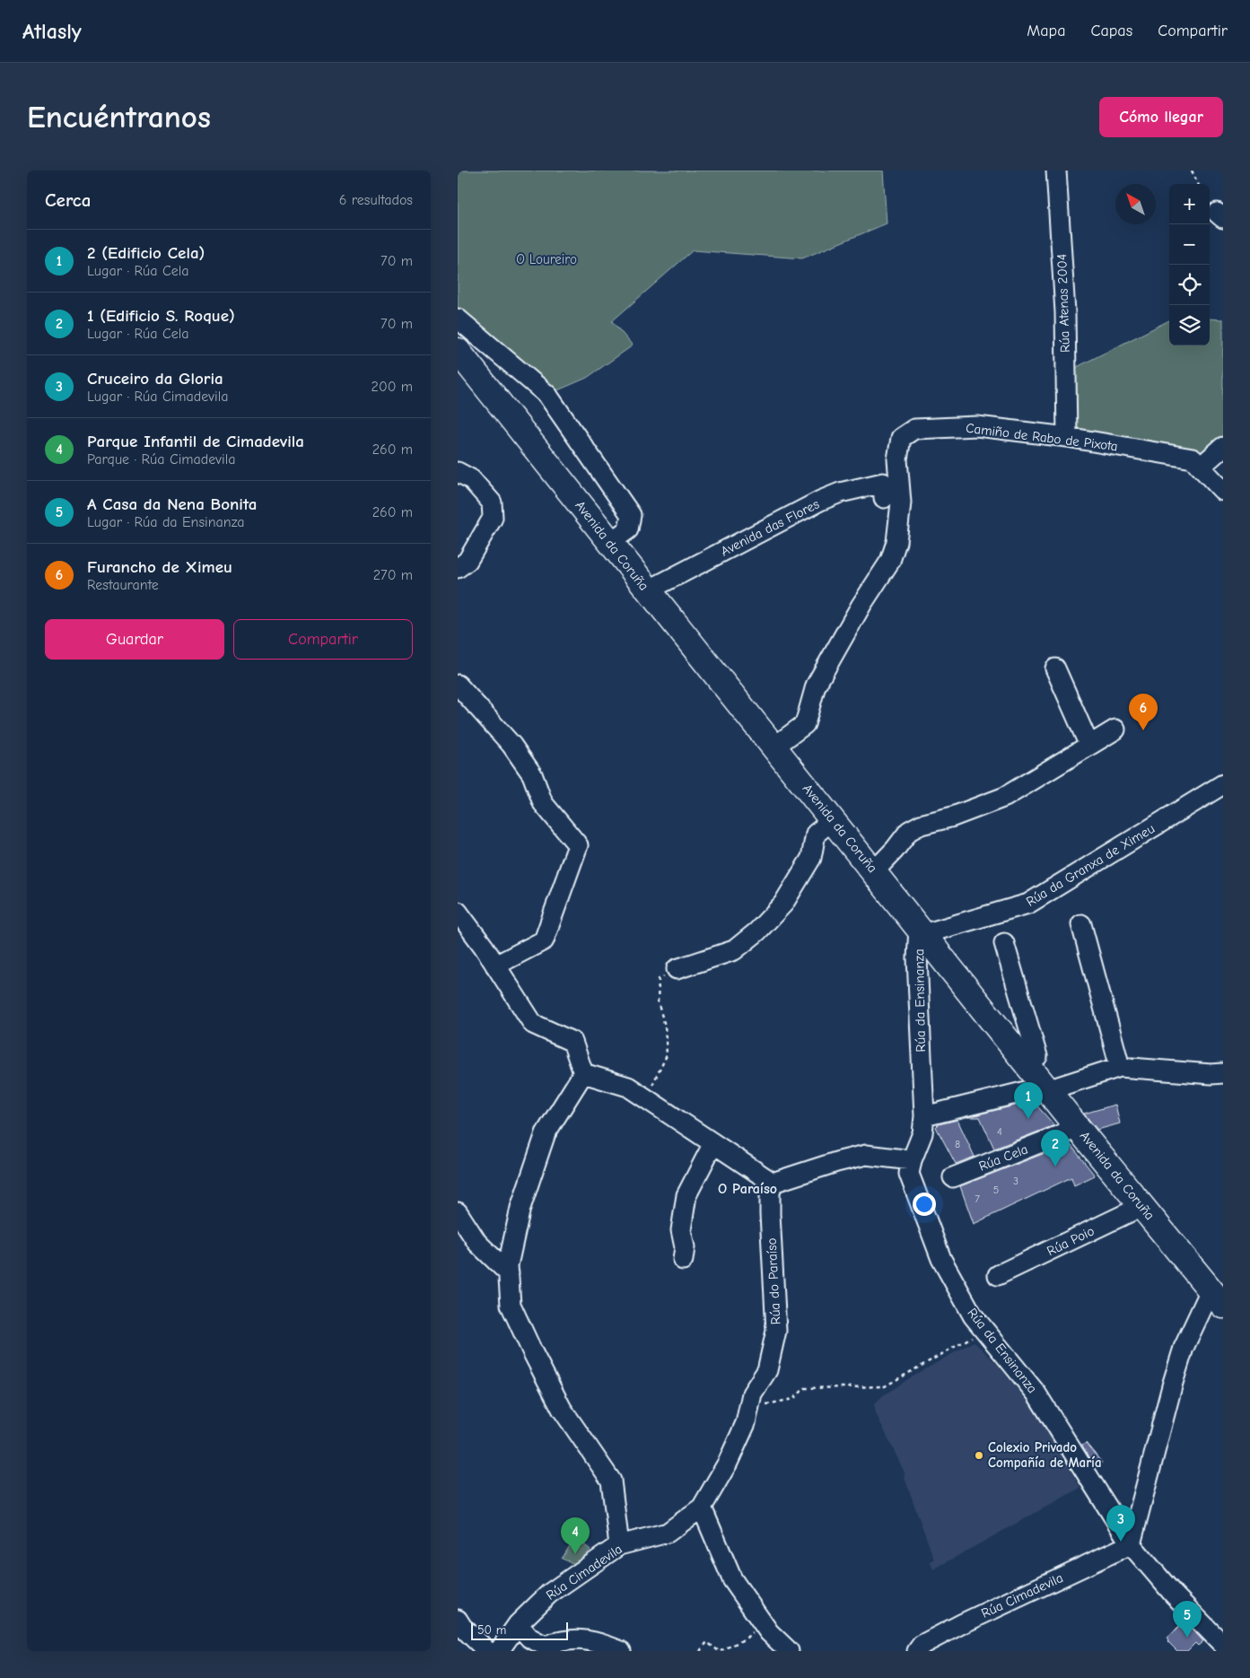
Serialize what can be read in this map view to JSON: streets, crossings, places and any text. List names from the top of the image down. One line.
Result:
{"streets":{"main road":["Avenida da Coruña"],"street":["Rúa Atenas 2004","Camiño de Rabo de Pixota","Avenida das Flores","Rúa da Granxa de Ximeu","Rúa da Ensinanza","Rúa Cela","Rúa Poio","Rúa do Paraíso","Rúa Cimadevila"]},"crossings":[["Rúa Atenas 2004","Camiño de Rabo de Pixota"],["Camiño de Rabo de Pixota","Avenida da Coruña"],["Avenida das Flores","Avenida da Coruña"],["Avenida da Coruña","Rúa da Granxa de Ximeu"],["Avenida da Coruña","Rúa da Ensinanza"],["Avenida da Coruña","Rúa Cela"],["Avenida da Coruña","Rúa Poio"],["Rúa da Granxa de Ximeu","Rúa da Ensinanza"],["Rúa da Ensinanza","Rúa Cimadevila"],["Rúa do Paraíso","Rúa Cimadevila"]],"districts":["O Paraíso"],"parks":["O Loureiro"],"places":["Colexio Privado Compañía de María"],"house_numbers":["4","8","3","5","7"],"scale_bar":"50 m","north":"top left","page":{"header":"Atlasly","nav":["Mapa","Capas","Compartir"],"buttons":["Cómo llegar",["Guardar","Compartir"]],"title":"Encuéntranos","heading":["Cerca","6 resultados"],"map_buttons":["+","−"],"list":[{"mark":"1","name":"2 (Edificio Cela)","note":"Lugar · Rúa Cela","value":"70 m"},{"mark":"2","name":"1 (Edificio S. Roque)","note":"Lugar · Rúa Cela","value":"70 m"},{"mark":"3","name":"Cruceiro da Gloria","note":"Lugar · Rúa Cimadevila","value":"200 m"},{"mark":"4","name":"Parque Infantil de Cimadevila","note":"Parque · Rúa Cimadevila","value":"260 m"},{"mark":"5","name":"A Casa da Nena Bonita","note":"Lugar · Rúa da Ensinanza","value":"260 m"},{"mark":"6","name":"Furancho de Ximeu","note":"Restaurante","value":"270 m"}],"pins":["6","1","2","3","4","5"],"scale":"50 m"}}
